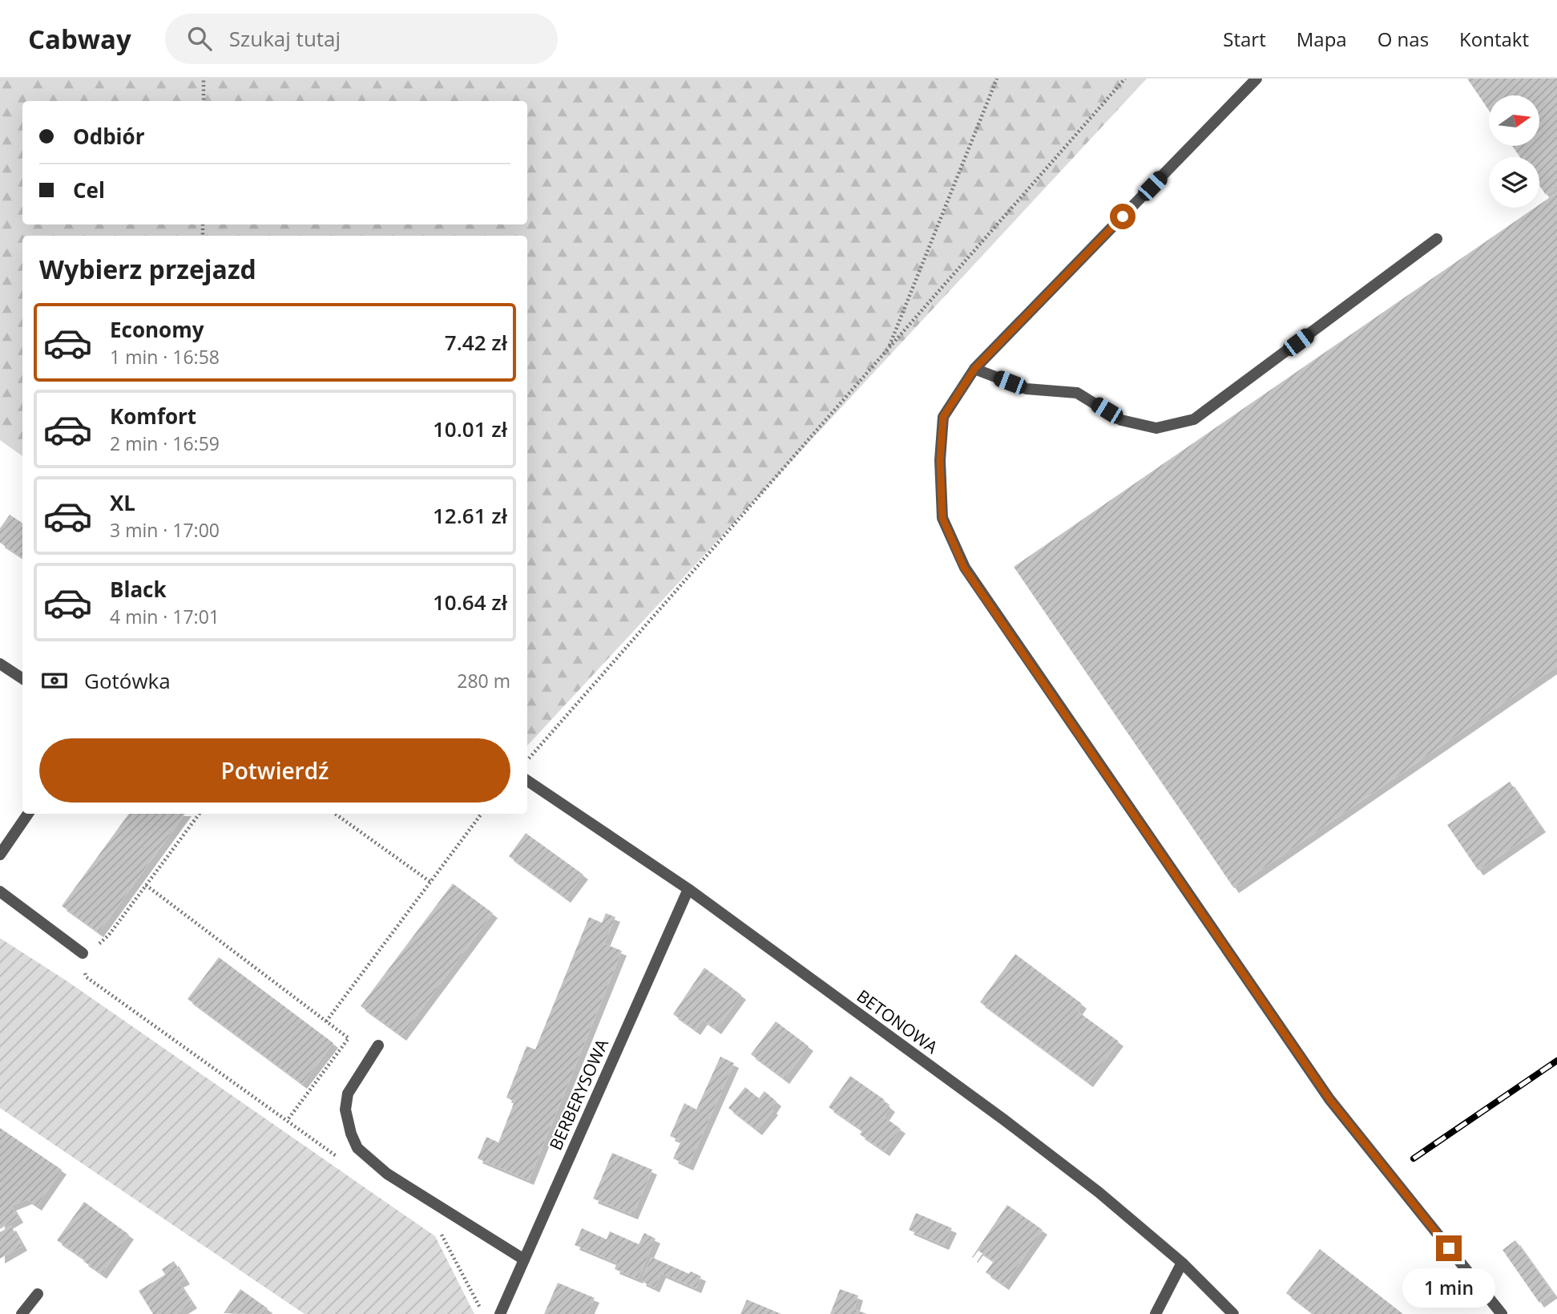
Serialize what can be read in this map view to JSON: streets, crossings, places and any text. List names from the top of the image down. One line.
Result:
{"streets":{"street":["BETONOWA","BERBERYSOWA"]},"crossings":[["BETONOWA","BERBERYSOWA"]],"north":"right","page":{"header":"Cabway","search":"Szukaj tutaj","nav":["Start","Mapa","O nas","Kontakt"],"banner":["Odbiór","Cel"],"heading":"Wybierz przejazd","list":[{"name":"Economy","note":"1 min · 16:58","value":"7.42 zł"},{"name":"Komfort","note":"2 min · 16:59","value":"10.01 zł"},{"name":"XL","note":"3 min · 17:00","value":"12.61 zł"},{"name":"Black","note":"4 min · 17:01","value":"10.64 zł"}],"pay":["Gotówka","280 m"],"buttons":"Potwierdź","bubble":"1 min"}}
